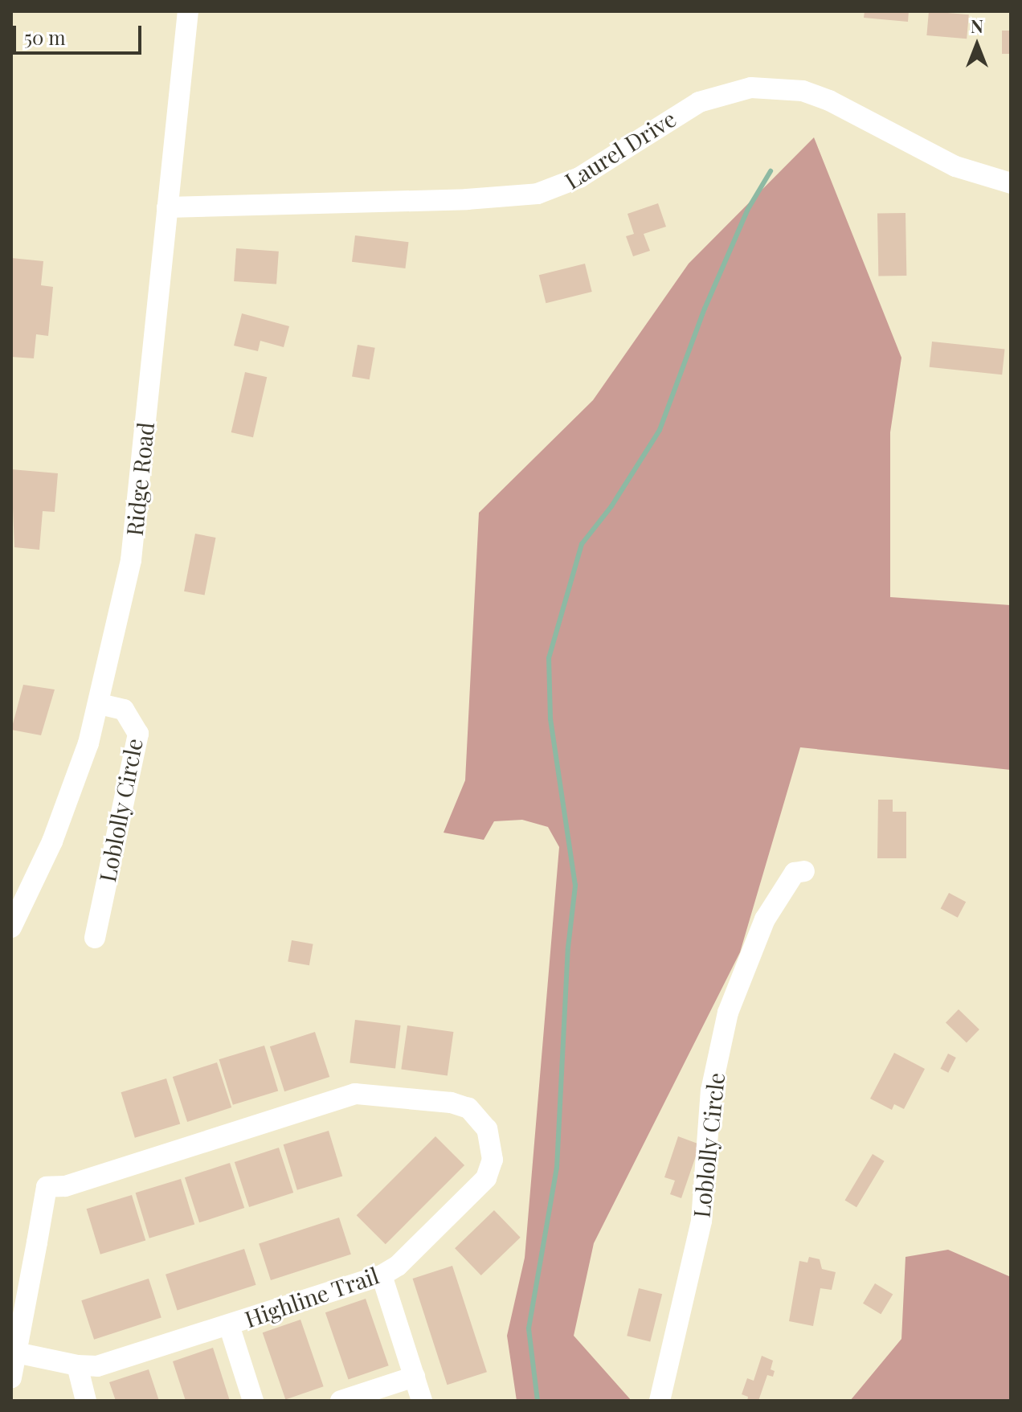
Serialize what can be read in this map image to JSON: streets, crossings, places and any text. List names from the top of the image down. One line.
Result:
{"streets":{"street":["Laurel Drive","Ridge Road","Loblolly Circle","Highline Trail"]},"crossings":[["Laurel Drive","Ridge Road"],["Ridge Road","Loblolly Circle"]],"scale_bar":"50 m","north":"top"}
